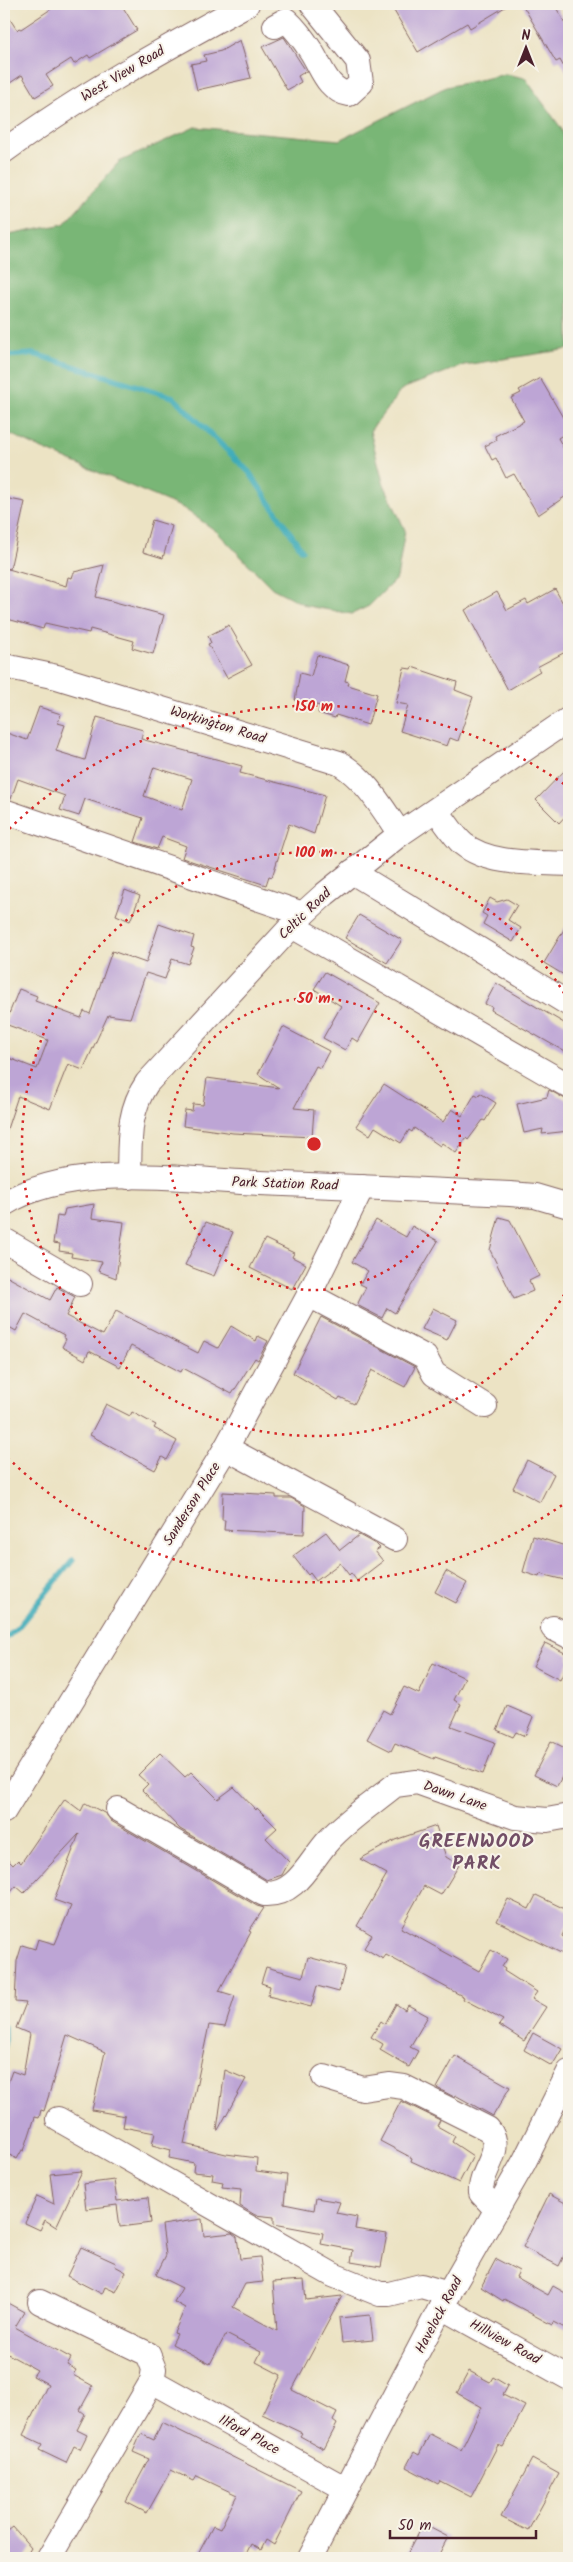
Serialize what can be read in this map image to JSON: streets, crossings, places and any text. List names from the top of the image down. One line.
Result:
{"streets":{"street":["West View Road","Workington Road","Celtic Road","Park Station Road","Sanderson Place","Dawn Lane","Havelock Road","Hillview Road","Ilford Place"]},"crossings":[["Workington Road","Celtic Road"],["Celtic Road","Park Station Road"],["Park Station Road","Sanderson Place"],["Havelock Road","Hillview Road"],["Havelock Road","Ilford Place"]],"districts":["GREENWOOD PARK"],"scale_bar":"50 m","north":"top","rings":["150 m","100 m","50 m"]}
